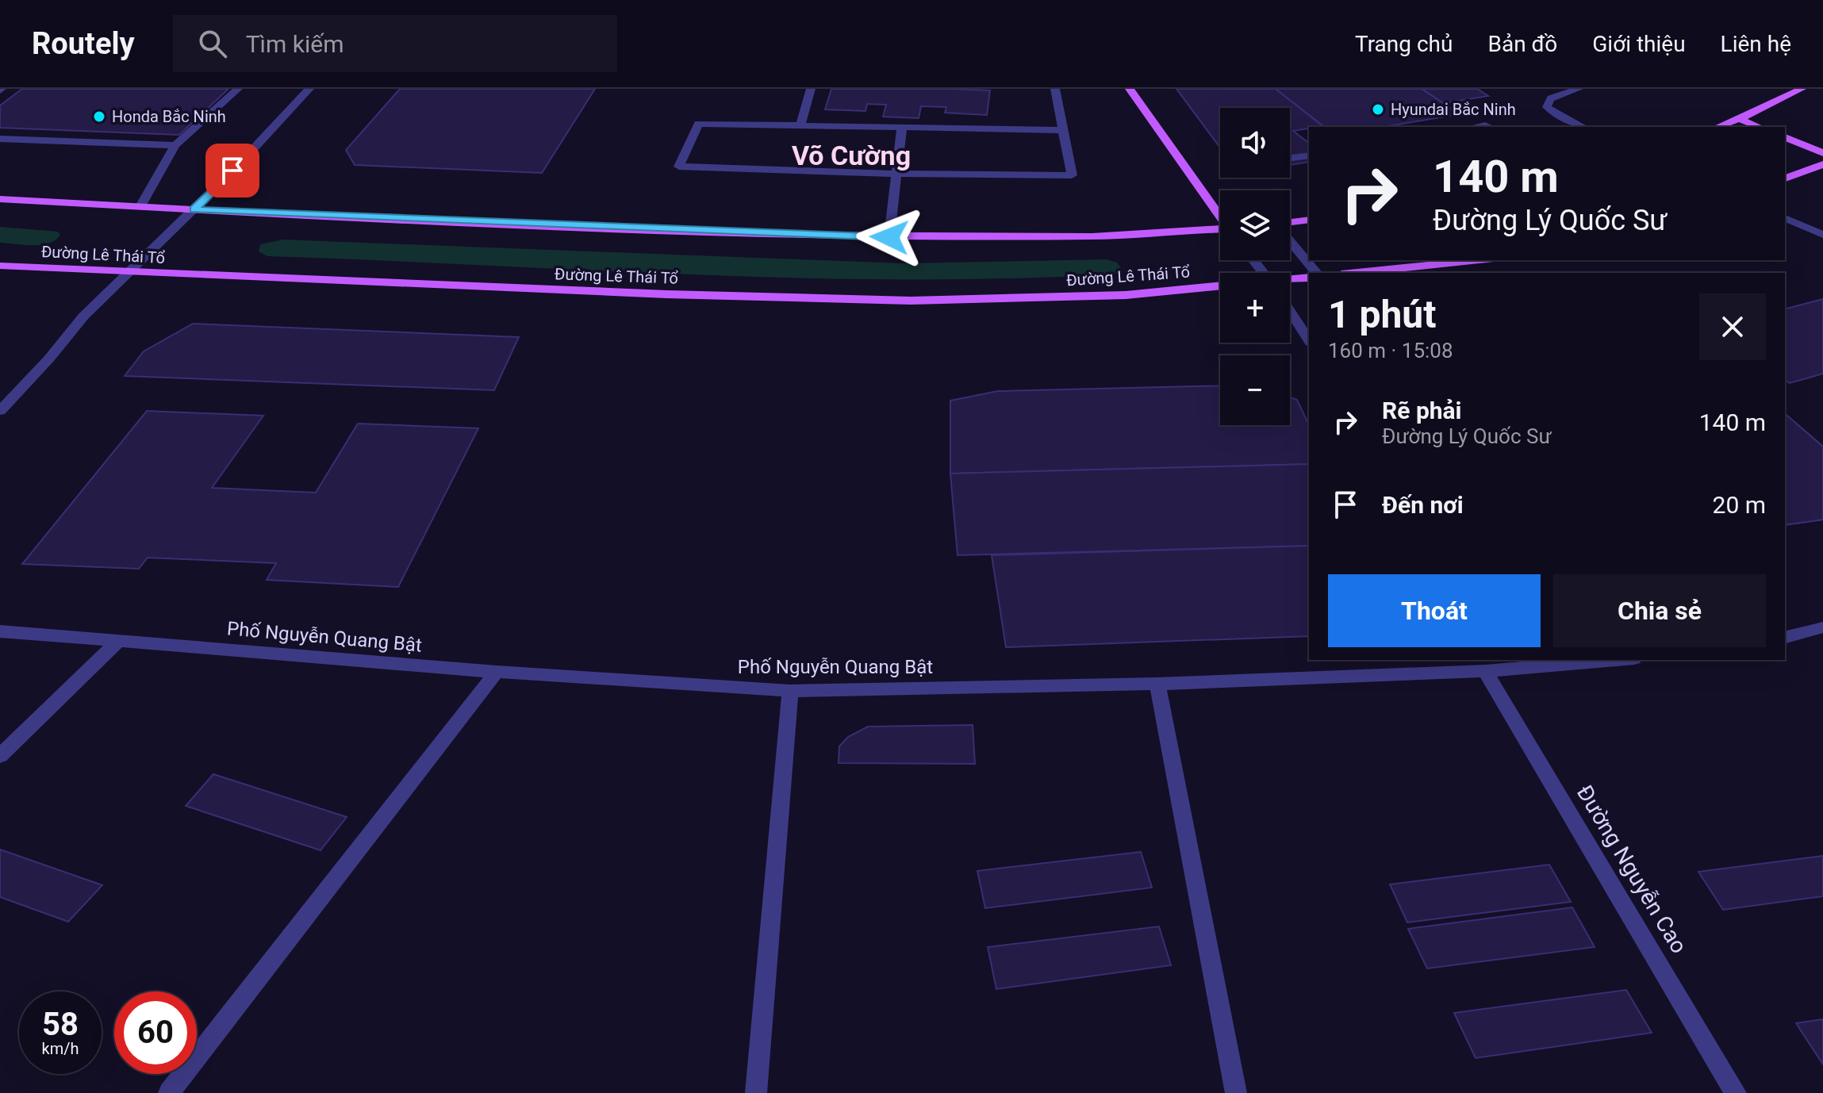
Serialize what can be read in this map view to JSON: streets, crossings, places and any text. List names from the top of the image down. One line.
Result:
{"streets":{"main road":["Đường Lê Thái Tổ"],"street":["Phố Nguyễn Quang Bật","Đường Nguyễn Cao"]},"crossings":[["Phố Nguyễn Quang Bật","Đường Nguyễn Cao"]],"districts":["Võ Cường"],"places":["Hyundai Bắc Ninh","Honda Bắc Ninh"],"page":{"header":"Routely","search":"Tìm kiếm","nav":["Trang chủ","Bản đồ","Giới thiệu","Liên hệ"],"map_buttons":["+","−"],"turn":["140 m","Đường Lý Quốc Sư"],"heading":["1 phút","160 m · 15:08"],"list":[{"name":"Rẽ phải","note":"Đường Lý Quốc Sư","value":"140 m"},{"name":"Đến nơi","value":"20 m"}],"buttons":["Thoát","Chia sẻ"],"speed":"58 km/h","limit":"60"}}
